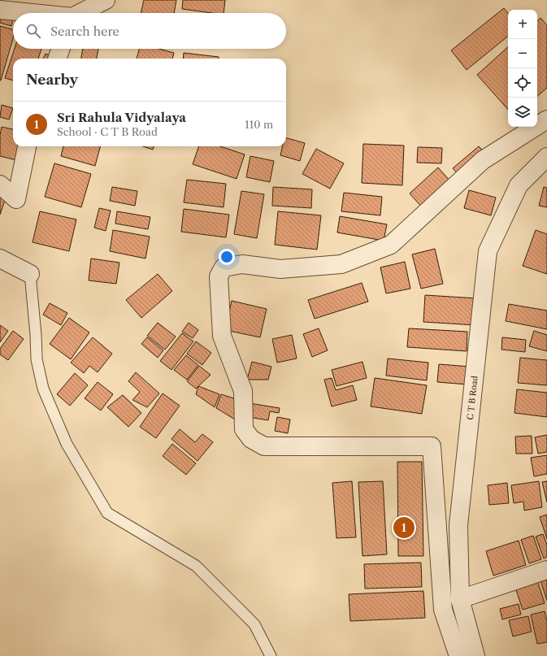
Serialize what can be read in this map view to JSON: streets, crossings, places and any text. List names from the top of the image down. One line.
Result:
{"streets":{"street":["C T B Road"]},"page":{"map_buttons":["+","−"],"search":"Search here","heading":"Nearby","list":[{"mark":"1","name":"Sri Rahula Vidyalaya","note":"School · C T B Road","value":"110 m"}],"pins":"1"}}
